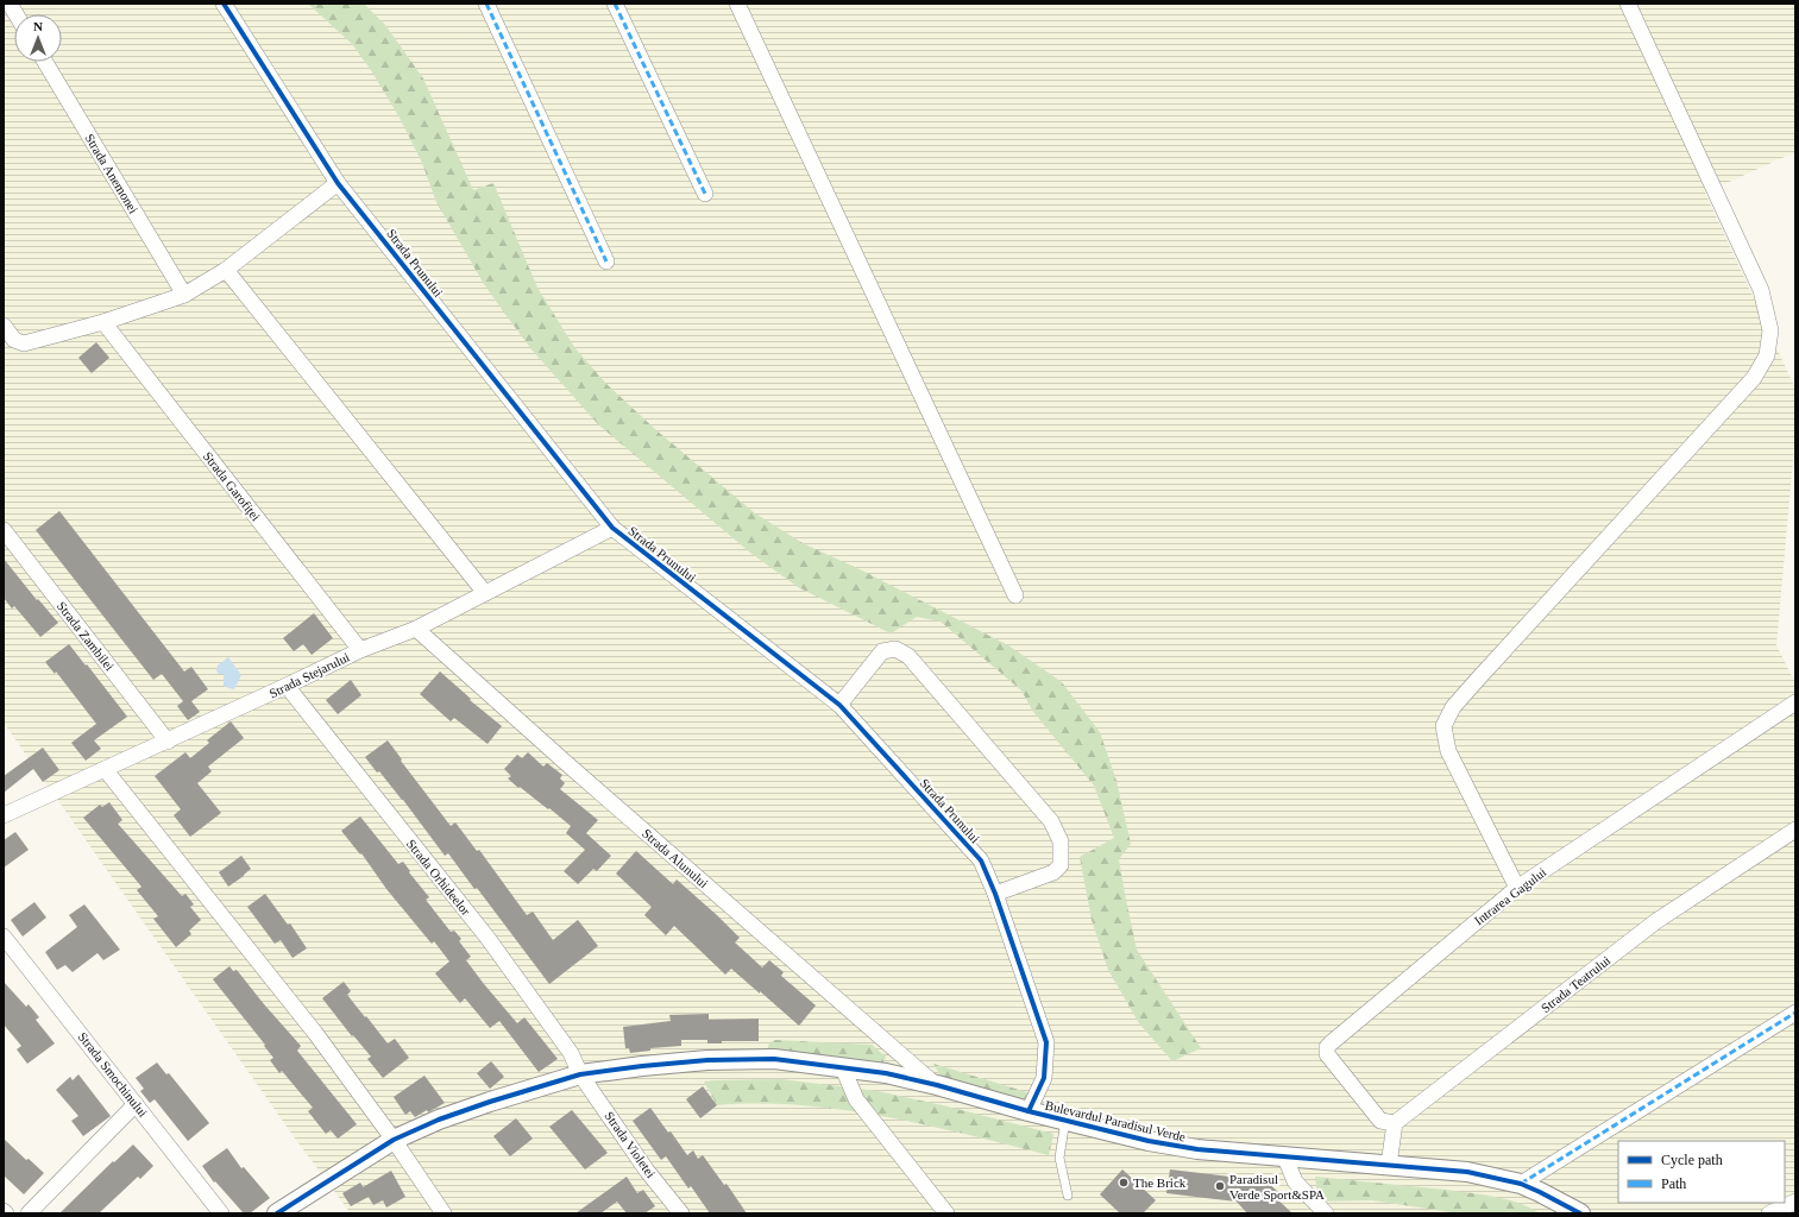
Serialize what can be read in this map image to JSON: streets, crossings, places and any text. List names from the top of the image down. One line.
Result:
{"streets":{"street":["Strada Anemonei","Strada Prunului","Strada Garofiței","Strada Zambilei","Strada Stejarului","Strada Alunului","Strada Orhideelor","Intrarea Gagului","Strada Teatrului","Strada Smochinului","Bulevardul Paradisul Verde","Strada Violetei"]},"crossings":[["Strada Prunului","Strada Stejarului"],["Strada Prunului","Bulevardul Paradisul Verde"],["Strada Garofiței","Strada Stejarului"],["Strada Zambilei","Strada Stejarului"],["Strada Stejarului","Strada Alunului"],["Strada Stejarului","Strada Orhideelor"],["Strada Alunului","Bulevardul Paradisul Verde"],["Strada Orhideelor","Bulevardul Paradisul Verde"],["Strada Orhideelor","Strada Violetei"],["Intrarea Gagului","Strada Teatrului"],["Bulevardul Paradisul Verde","Strada Violetei"]],"places":["The Brick","Paradisul Verde Sport&SPA"],"legend":["Cycle path","Path"],"north":"top"}
